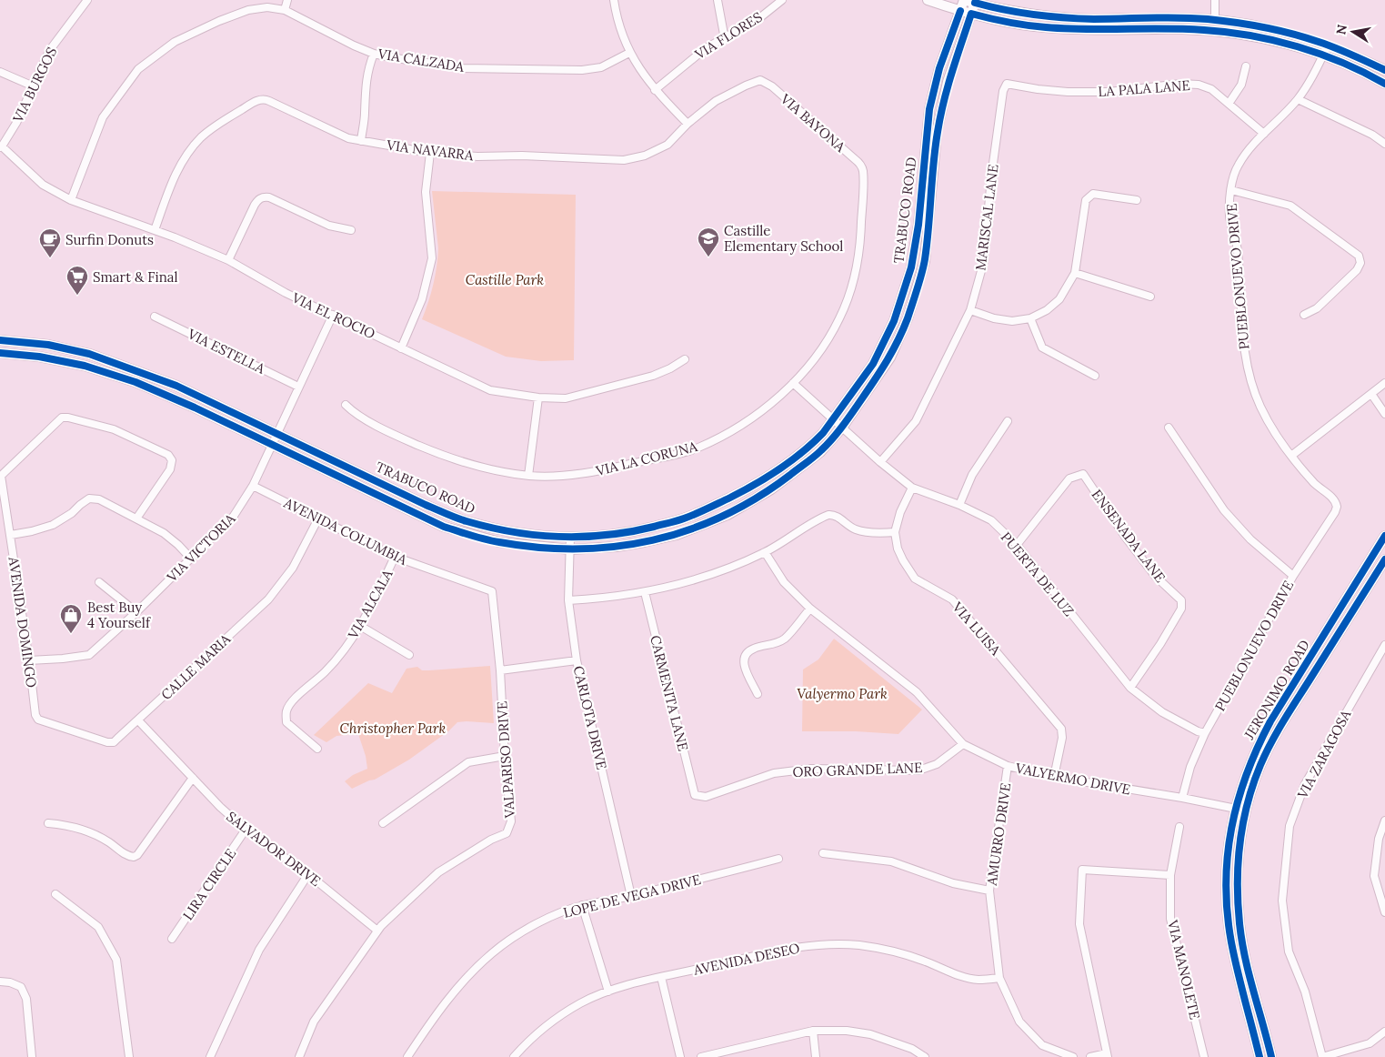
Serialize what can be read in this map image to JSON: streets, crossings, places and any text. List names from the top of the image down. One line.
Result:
{"streets":{"main road":["TRABUCO ROAD","JERONIMO ROAD"],"street":["VIA FLORES","VIA CALZADA","VIA BURGOS","LA PALA LANE","VIA BAYONA","VIA NAVARRA","MARISCAL LANE","PUEBLONUEVO DRIVE","VIA EL ROCIO","VIA ESTELLA","VIA LA CORUNA","AVENIDA COLUMBIA","ENSENADA LANE","VIA VICTORIA","PUERTA DE LUZ","VIA ALCALA","AVENIDA DOMINGO","VIA LUISA","CALLE MARIA","CARMENITA LANE","CARLOTA DRIVE","VIA ZARAGOSA","VALPARISO DRIVE","ORO GRANDE LANE","VALYERMO DRIVE","AMURRO DRIVE","SALVADOR DRIVE","LIRA CIRCLE","LOPE DE VEGA DRIVE","AVENIDA DESEO","VIA MANOLETE"]},"crossings":[["VIA CALZADA","VIA EL ROCIO"],["VIA BURGOS","VIA EL ROCIO"],["LA PALA LANE","MARISCAL LANE"],["LA PALA LANE","PUEBLONUEVO DRIVE"],["VIA BAYONA","VIA NAVARRA"],["VIA BAYONA","VIA LA CORUNA"],["VIA NAVARRA","VIA EL ROCIO"],["TRABUCO ROAD","VIA VICTORIA"],["TRABUCO ROAD","PUERTA DE LUZ"],["TRABUCO ROAD","CARLOTA DRIVE"],["MARISCAL LANE","PUERTA DE LUZ"],["PUEBLONUEVO DRIVE","PUERTA DE LUZ"],["PUEBLONUEVO DRIVE","VALYERMO DRIVE"],["VIA EL ROCIO","VIA VICTORIA"],["VIA ESTELLA","VIA VICTORIA"],["VIA LA CORUNA","PUERTA DE LUZ"],["AVENIDA COLUMBIA","VIA VICTORIA"],["AVENIDA COLUMBIA","VIA ALCALA"],["AVENIDA COLUMBIA","CALLE MARIA"],["AVENIDA COLUMBIA","VALPARISO DRIVE"],["ENSENADA LANE","PUERTA DE LUZ"],["VIA VICTORIA","AVENIDA DOMINGO"],["AVENIDA DOMINGO","CALLE MARIA"],["VIA LUISA","VALYERMO DRIVE"],["CALLE MARIA","SALVADOR DRIVE"],["JERONIMO ROAD","VALYERMO DRIVE"],["CARMENITA LANE","ORO GRANDE LANE"],["CARLOTA DRIVE","LOPE DE VEGA DRIVE"],["VALPARISO DRIVE","SALVADOR DRIVE"],["ORO GRANDE LANE","VALYERMO DRIVE"],["VALYERMO DRIVE","AMURRO DRIVE"],["AMURRO DRIVE","AVENIDA DESEO"],["SALVADOR DRIVE","LIRA CIRCLE"]],"parks":["Castille Park","Valyermo Park","Christopher Park"],"places":{"school or university":["Castille Elementary School"],"cafe":["Surfin Donuts"],"supermarket":["Smart & Final"],"shop":["Best Buy 4 Yourself"]},"north":"left"}
